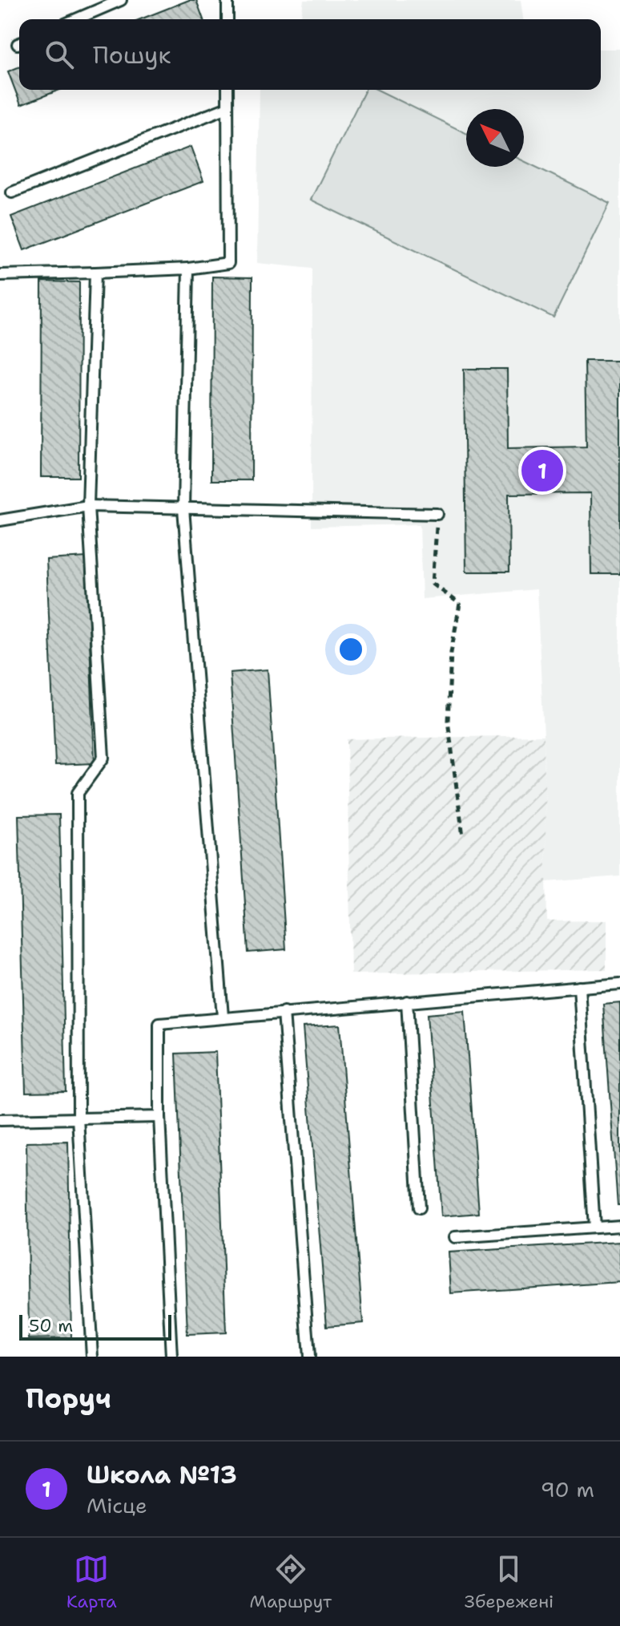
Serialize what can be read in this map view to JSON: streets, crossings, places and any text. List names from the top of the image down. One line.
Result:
{"scale_bar":"50 m","north":"top left","page":{"search":"Пошук","pins":"1","scale":"50 m","heading":"Поруч","list":[{"mark":"1","name":"Школа №13","note":"Місце","value":"90 m"}],"nav":["Карта","Маршрут","Збережені"]}}
